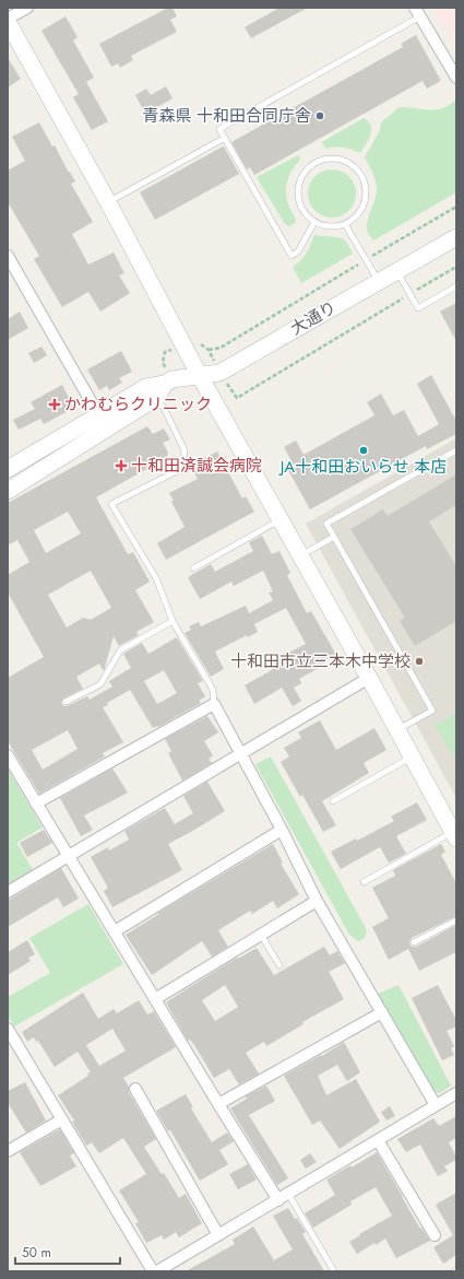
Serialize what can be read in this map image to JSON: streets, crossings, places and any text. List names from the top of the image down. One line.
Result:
{"streets":{"street":["大通り"]},"places":{"other":["青森県 十和田合同庁舎","JA十和田おいらせ 本店","十和田市立三本木中学校"],"health":["かわむらクリニック","十和田済誠会病院"]},"scale_bar":"50 m"}
